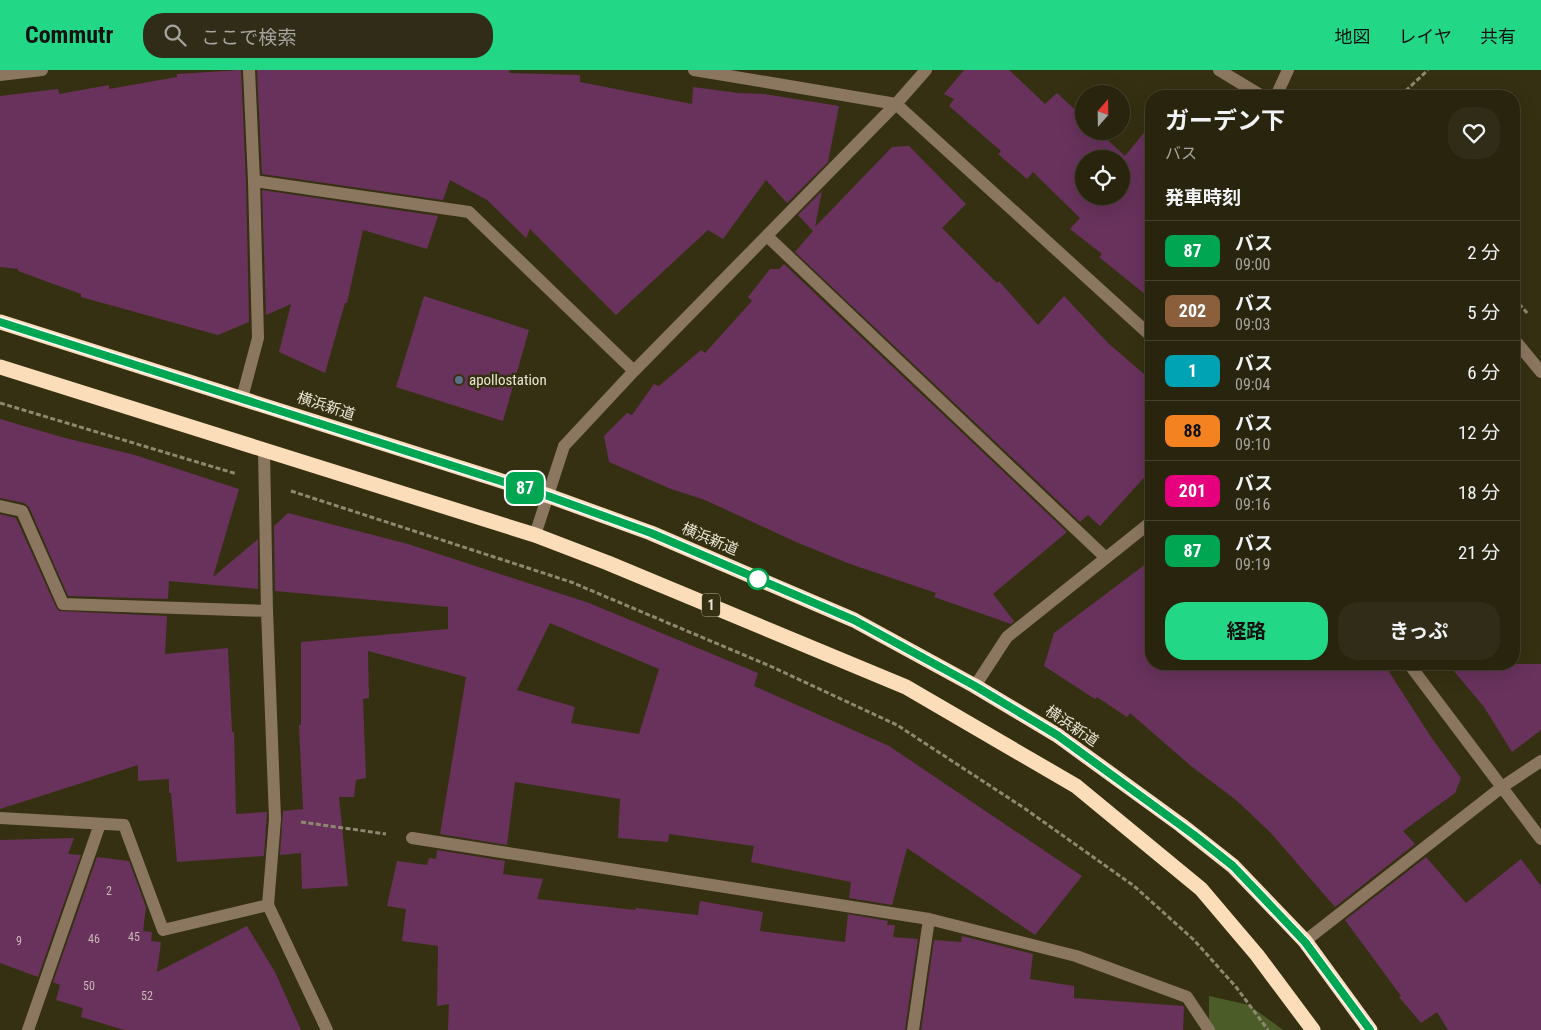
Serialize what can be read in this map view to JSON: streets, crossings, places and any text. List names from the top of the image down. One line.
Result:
{"streets":{"highway":["横浜新道","1"]},"places":["apollostation"],"lines":["bus line 87"],"house_numbers":["2","45","46","9","50","52"],"north":"top","page":{"header":"Commutr","search":"ここで検索","nav":["地図","レイヤ","共有"],"on_map":"87","heading":[["ガーデン下","バス"],"発車時刻"],"list":[{"mark":"87","name":"バス","note":"09:00","value":"2 分"},{"mark":"202","name":"バス","note":"09:03","value":"5 分"},{"mark":"1","name":"バス","note":"09:04","value":"6 分"},{"mark":"88","name":"バス","note":"09:10","value":"12 分"},{"mark":"201","name":"バス","note":"09:16","value":"18 分"},{"mark":"87","name":"バス","note":"09:19","value":"21 分"}],"buttons":["経路","きっぷ"]}}
